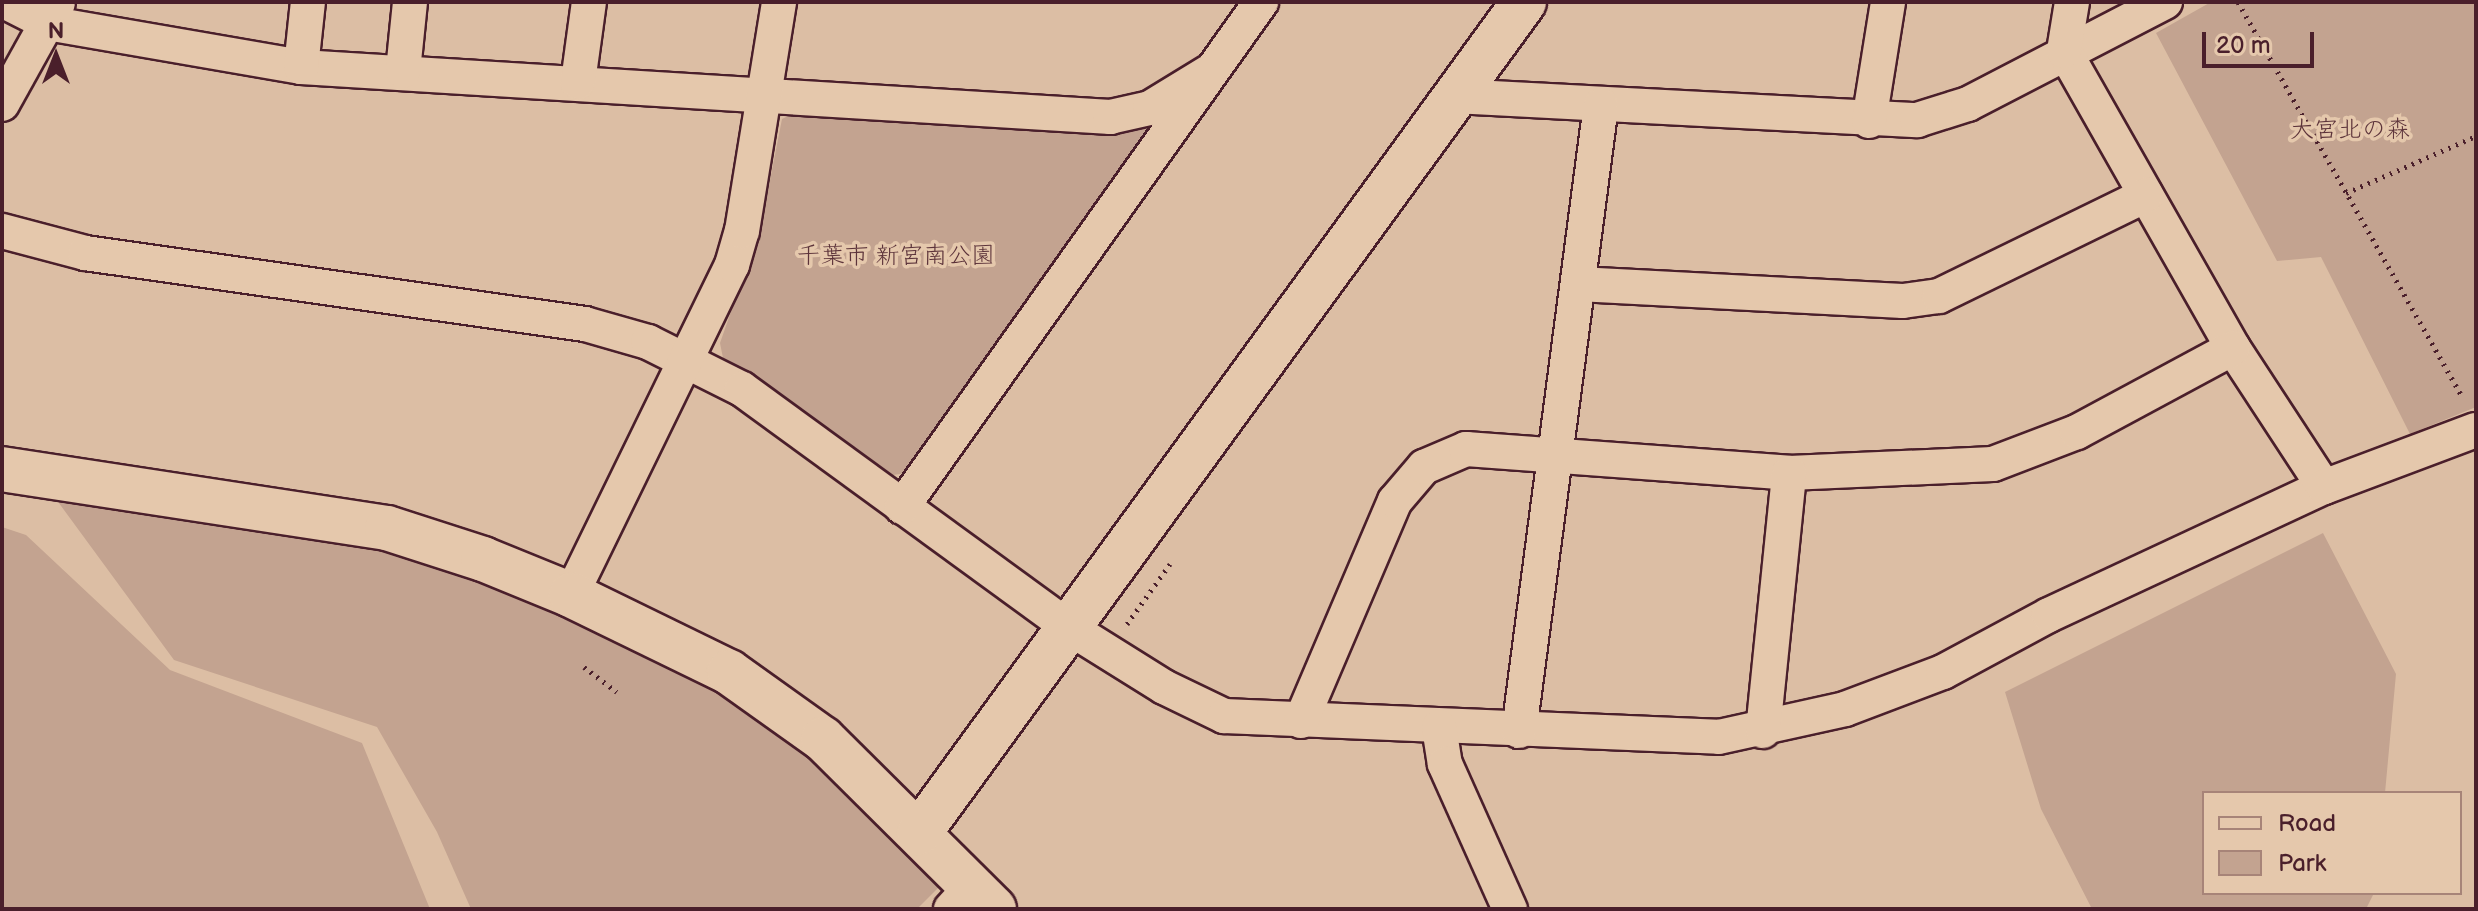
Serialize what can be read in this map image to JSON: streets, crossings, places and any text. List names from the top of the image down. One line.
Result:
{"parks":["大宮北の森","千葉市 新宮南公園"],"legend":["Road","Park"],"scale_bar":"20 m","north":"top"}
